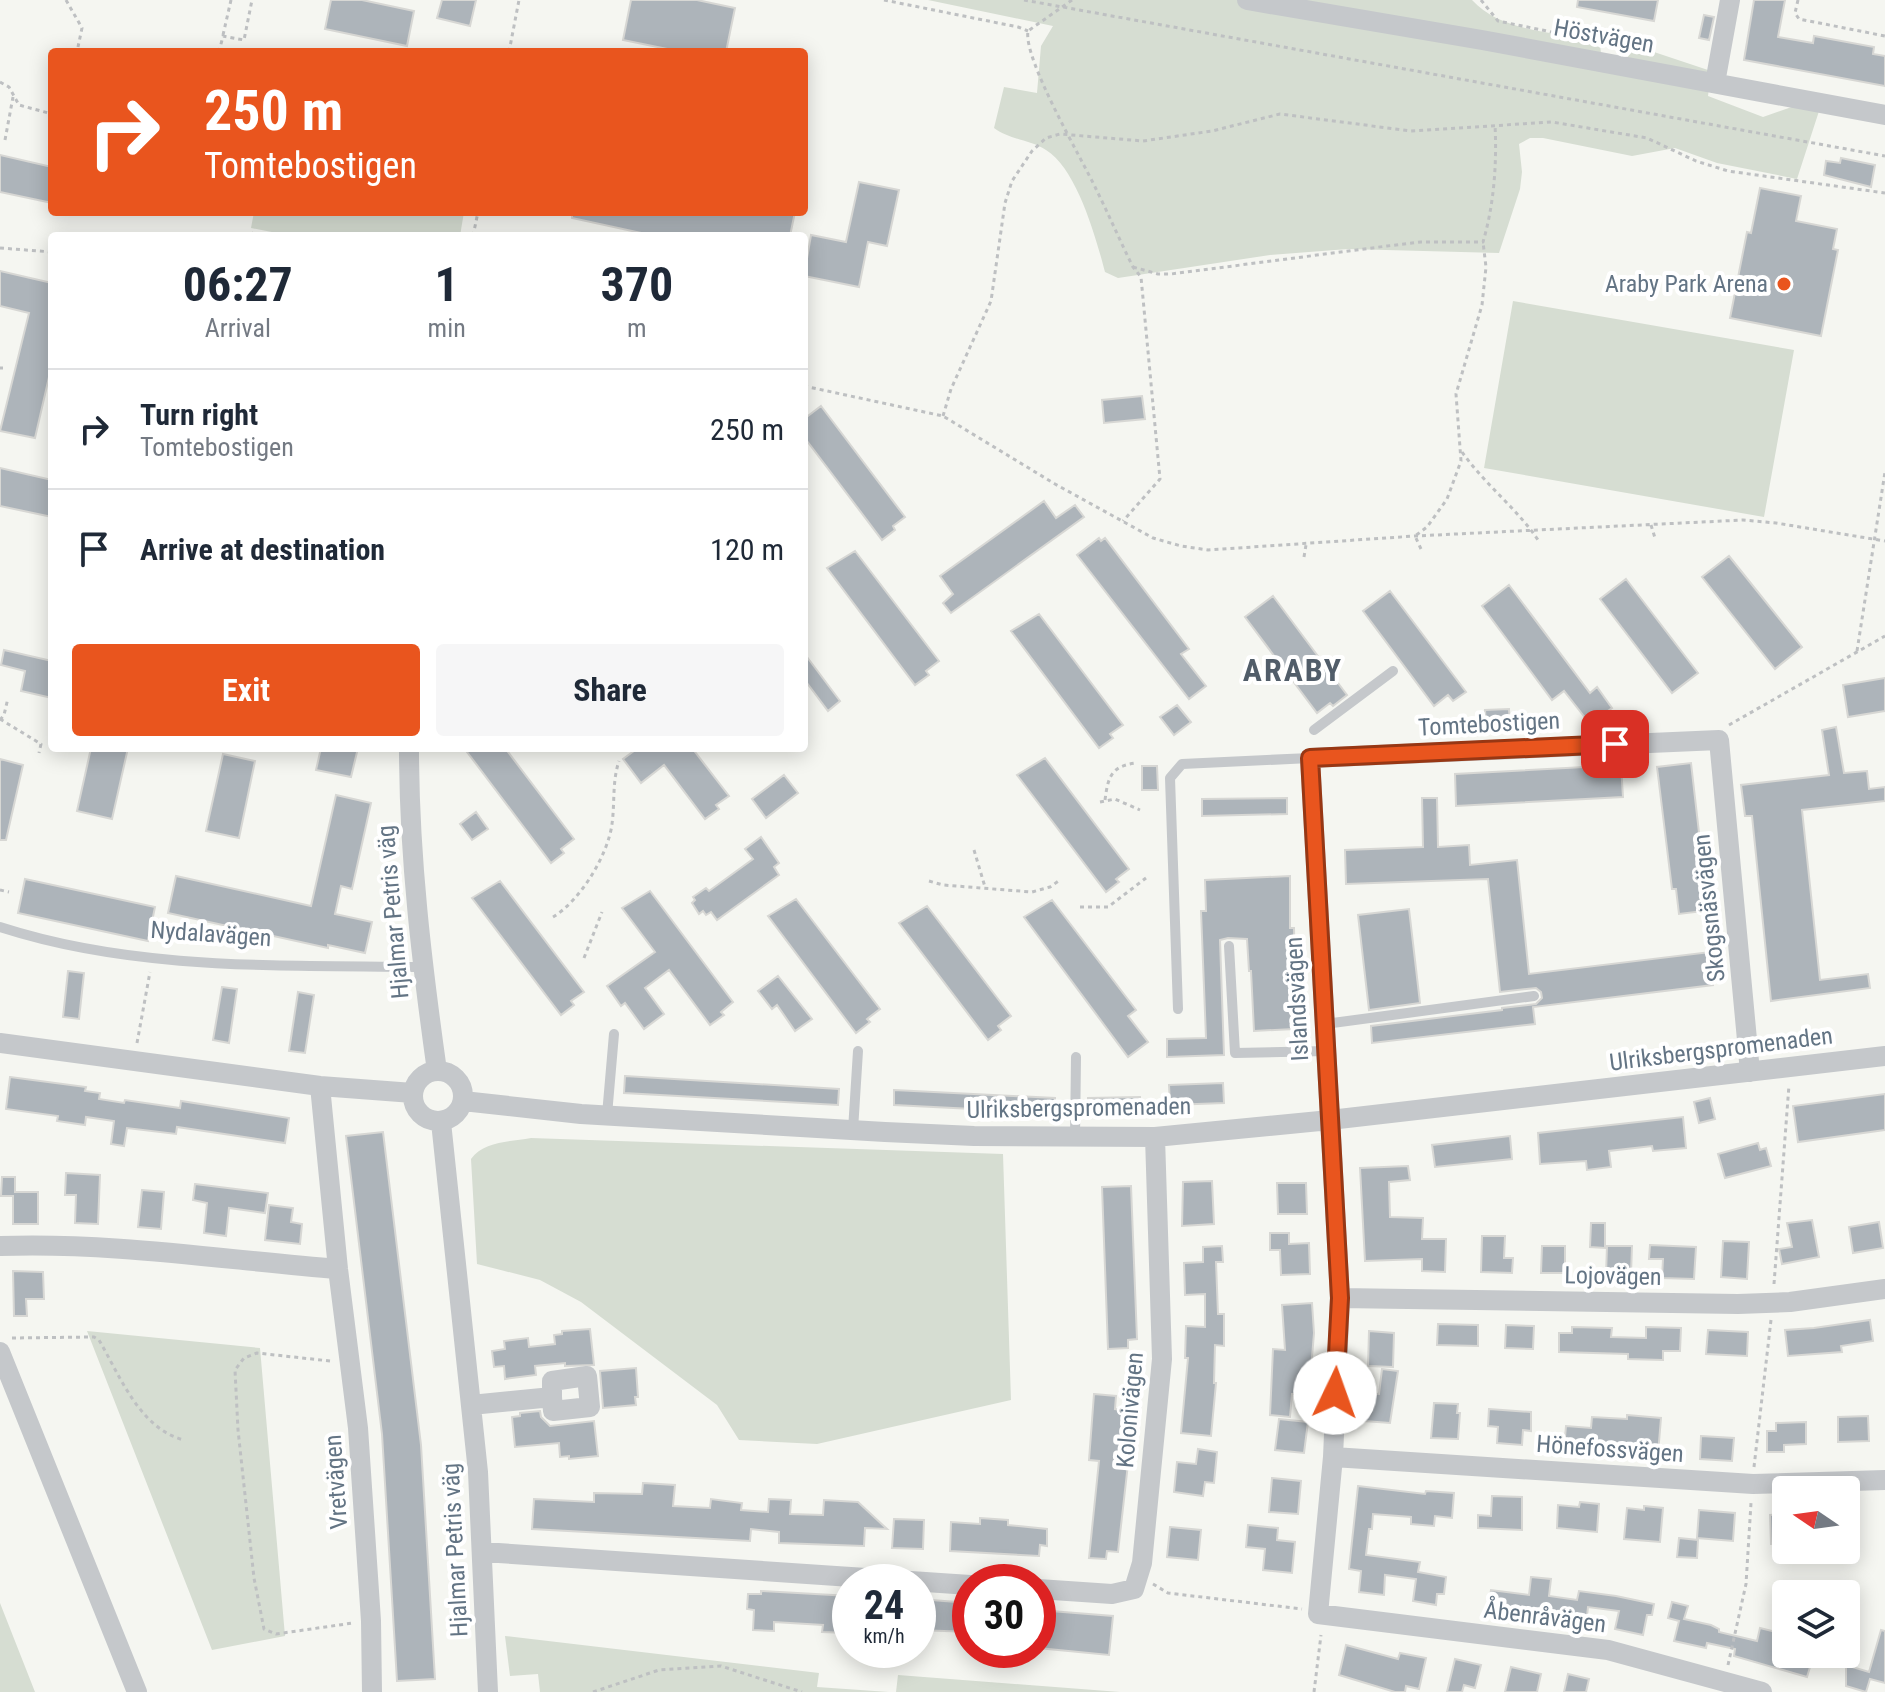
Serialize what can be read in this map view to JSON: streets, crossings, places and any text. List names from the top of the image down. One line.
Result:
{"streets":{"street":["Höstvägen","Tomtebostigen","Skogsnäsvägen","Hjalmar Petris väg","Islandsvägen","Ulriksbergspromenaden","Lojovägen","Kolonivägen","Hönefossvägen","Vretvägen","Åbenråvägen"],"lane":["Nydalavägen"]},"crossings":[["Tomtebostigen","Skogsnäsvägen"],["Tomtebostigen","Islandsvägen"],["Skogsnäsvägen","Ulriksbergspromenaden"],["Hjalmar Petris väg","Nydalavägen"],["Hjalmar Petris väg","Ulriksbergspromenaden"],["Islandsvägen","Ulriksbergspromenaden"],["Islandsvägen","Lojovägen"],["Islandsvägen","Hönefossvägen"],["Islandsvägen","Åbenråvägen"],["Ulriksbergspromenaden","Kolonivägen"]],"districts":["ARABY"],"places":["Araby Park Arena"],"north":"left","page":{"turn":["250 m","Tomtebostigen"],"eta":["06:27","Arrival","1","min","370","m"],"list":[{"name":"Turn right","note":"Tomtebostigen","value":"250 m"},{"name":"Arrive at destination","value":"120 m"}],"buttons":["Exit","Share"],"speed":"24 km/h","limit":"30"}}
